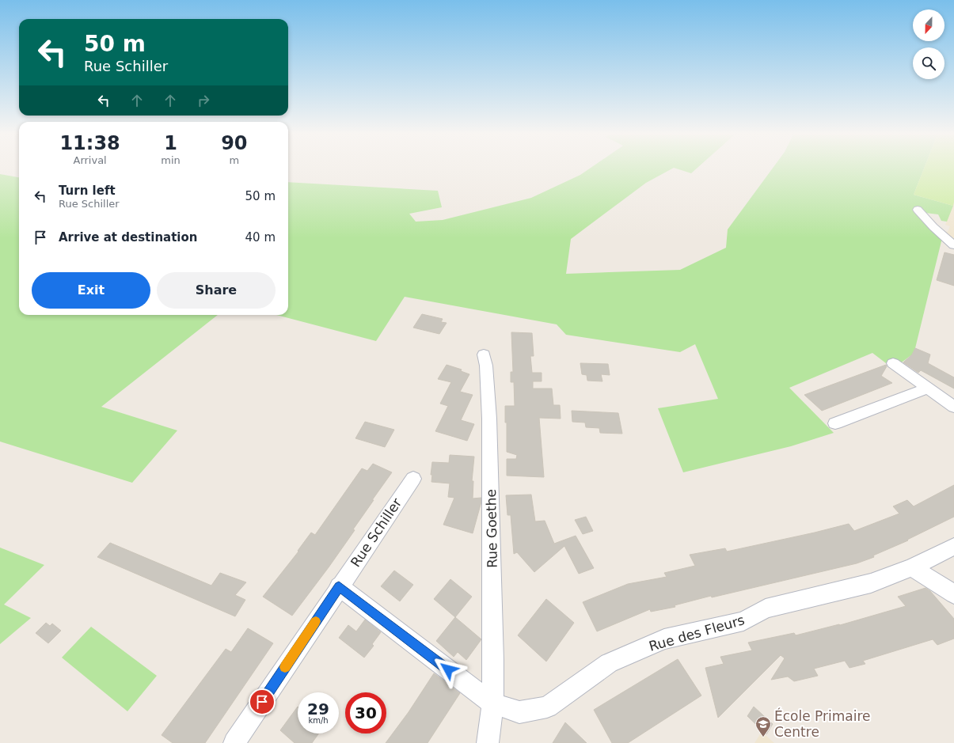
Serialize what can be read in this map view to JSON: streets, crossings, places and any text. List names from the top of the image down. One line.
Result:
{"streets":{"street":["Rue Goethe","Rue Schiller","Rue des Fleurs"]},"crossings":[["Rue Goethe","Rue des Fleurs"]],"places":{"school or university":["École Primaire Centre"]},"north":"bottom","page":{"turn":["50 m","Rue Schiller"],"eta":["11:38","Arrival","1","min","90","m"],"list":[{"name":"Turn left","note":"Rue Schiller","value":"50 m"},{"name":"Arrive at destination","value":"40 m"}],"buttons":["Exit","Share"],"speed":"29 km/h","limit":"30"}}
